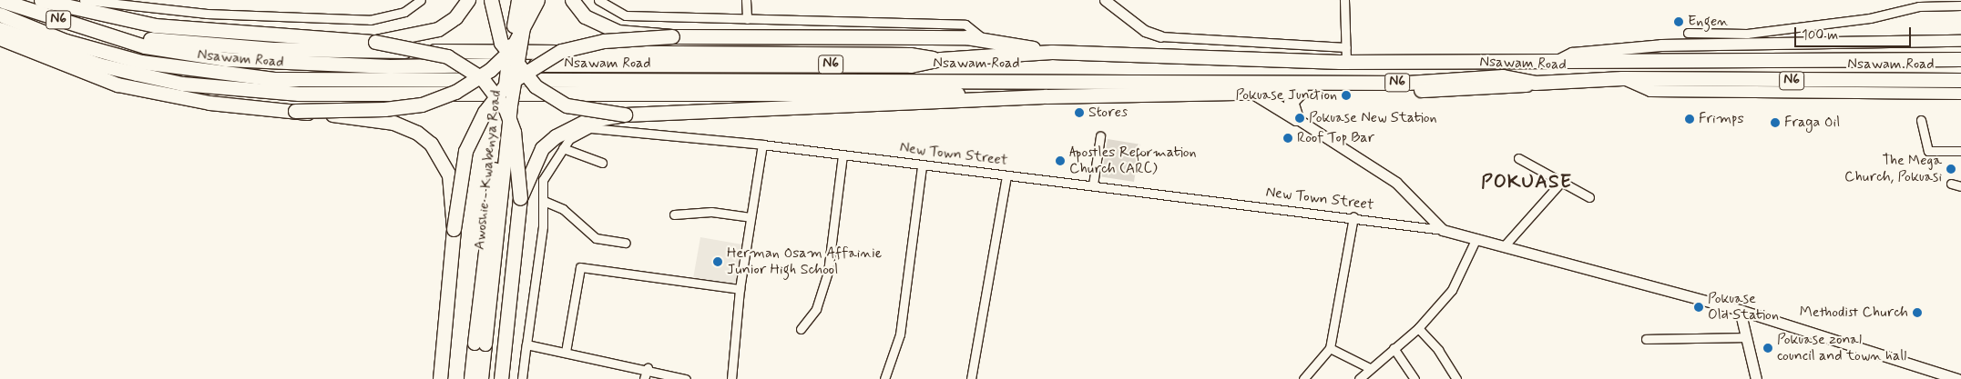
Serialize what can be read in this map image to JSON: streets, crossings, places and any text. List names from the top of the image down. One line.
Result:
{"streets":{"highway":["N6","Nsawam Road"],"main road":["Awoshie - Kwabenya Road"],"street":["New Town Street"]},"districts":["POKUASE"],"places":["Engen","Pokuase Junction","Stores","Pokuase New Station","Frimps","Fraga Oil","Roof Top Bar","Apostles Reformation Church (ARC)","The Mega Church, Pokuasi","Herman Osam Affainie Junior High School","Pokuase Old Station","Methodist Church","Pokuase zonal council and town hall"],"scale_bar":"100 m"}
